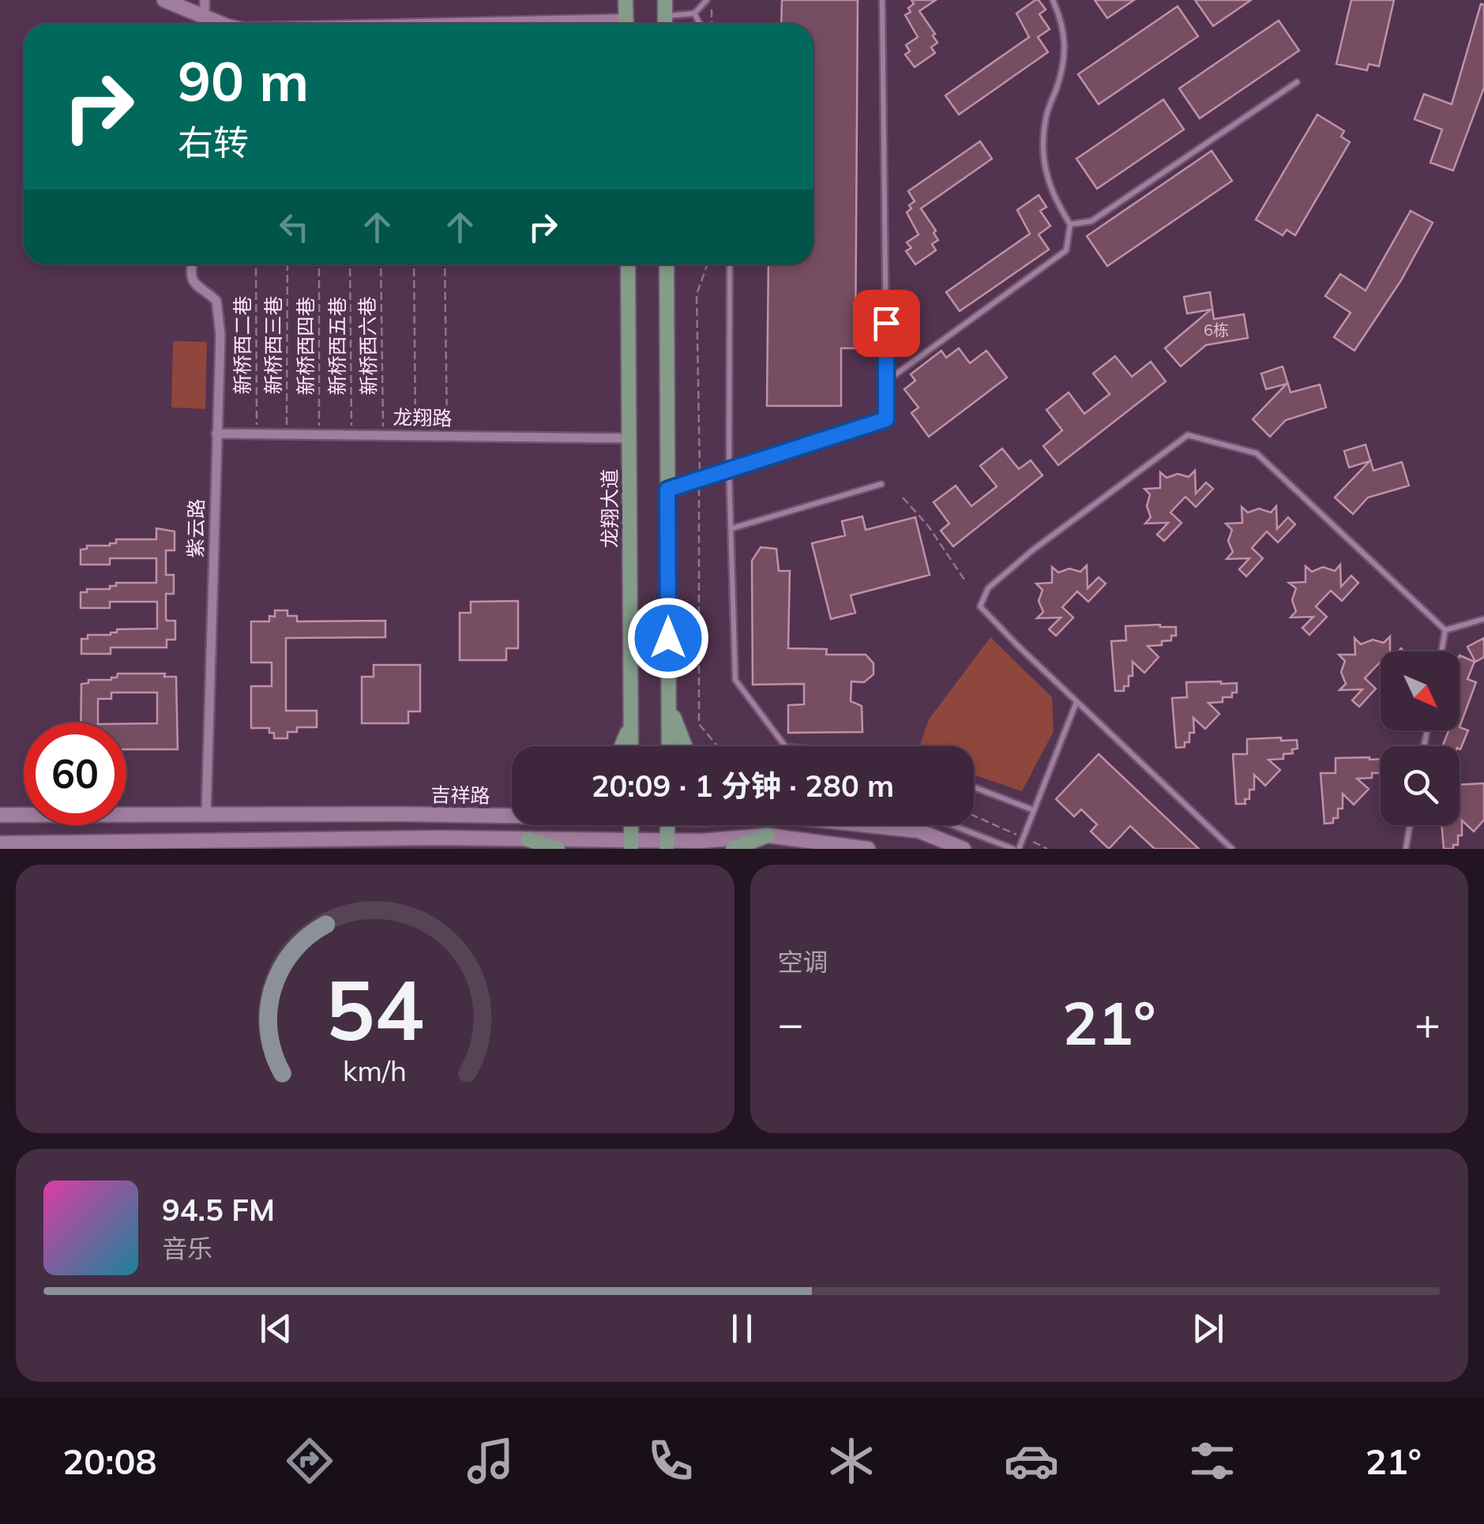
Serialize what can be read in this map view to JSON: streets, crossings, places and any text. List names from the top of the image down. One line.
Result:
{"streets":{"main road":["龙翔大道","吉祥路"],"street":["龙翔路","紫云路"],"path":["新桥西二巷","新桥西三巷","新桥西四巷","新桥西五巷","新桥西六巷"]},"crossings":[["新桥西二巷","龙翔路"],["新桥西三巷","龙翔路"],["新桥西四巷","龙翔路"],["新桥西五巷","龙翔路"],["新桥西六巷","龙翔路"],["龙翔路","龙翔大道"],["龙翔路","紫云路"],["紫云路","吉祥路"]],"house_numbers":["6栋"],"north":"bottom right","page":{"turn":["90 m","右转"],"limit":"60","trip":"20:09 · 1 分钟 · 280 m","tile":"空调","heat":["−","21°","+"],"song":["94.5 FM","音乐"],"tabs":["20:08","21°"],"gauge":["54","km/h"]}}
